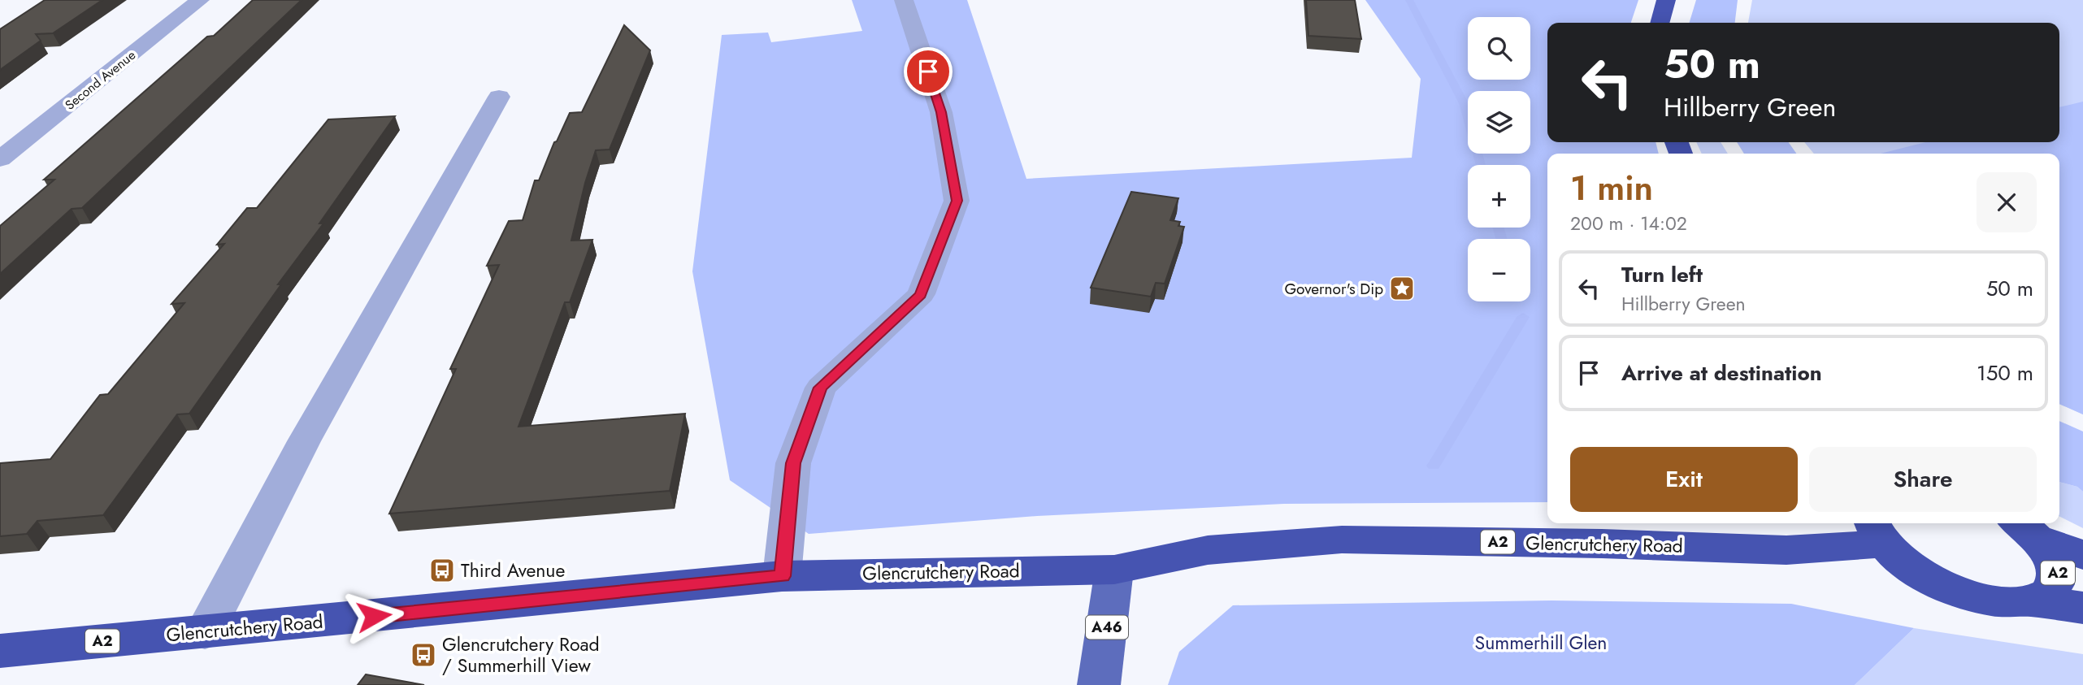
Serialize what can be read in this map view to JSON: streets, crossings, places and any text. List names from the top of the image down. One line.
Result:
{"streets":{"highway":["A2","Glencrutchery Road"],"main road":["A46"],"street":["Second Avenue"]},"crossings":[["A2","Glencrutchery Road"],["Glencrutchery Road","A46"]],"parks":["Summerhill Glen"],"places":{"place":["Governor's Dip"],"bus stop":["Third Avenue","Glencrutchery Road / Summerhill View"]},"page":{"map_buttons":["+","−"],"turn":["50 m","Hillberry Green"],"heading":["1 min","200 m · 14:02"],"list":[{"name":"Turn left","note":"Hillberry Green","value":"50 m"},{"name":"Arrive at destination","value":"150 m"}],"buttons":["Exit","Share"]}}
